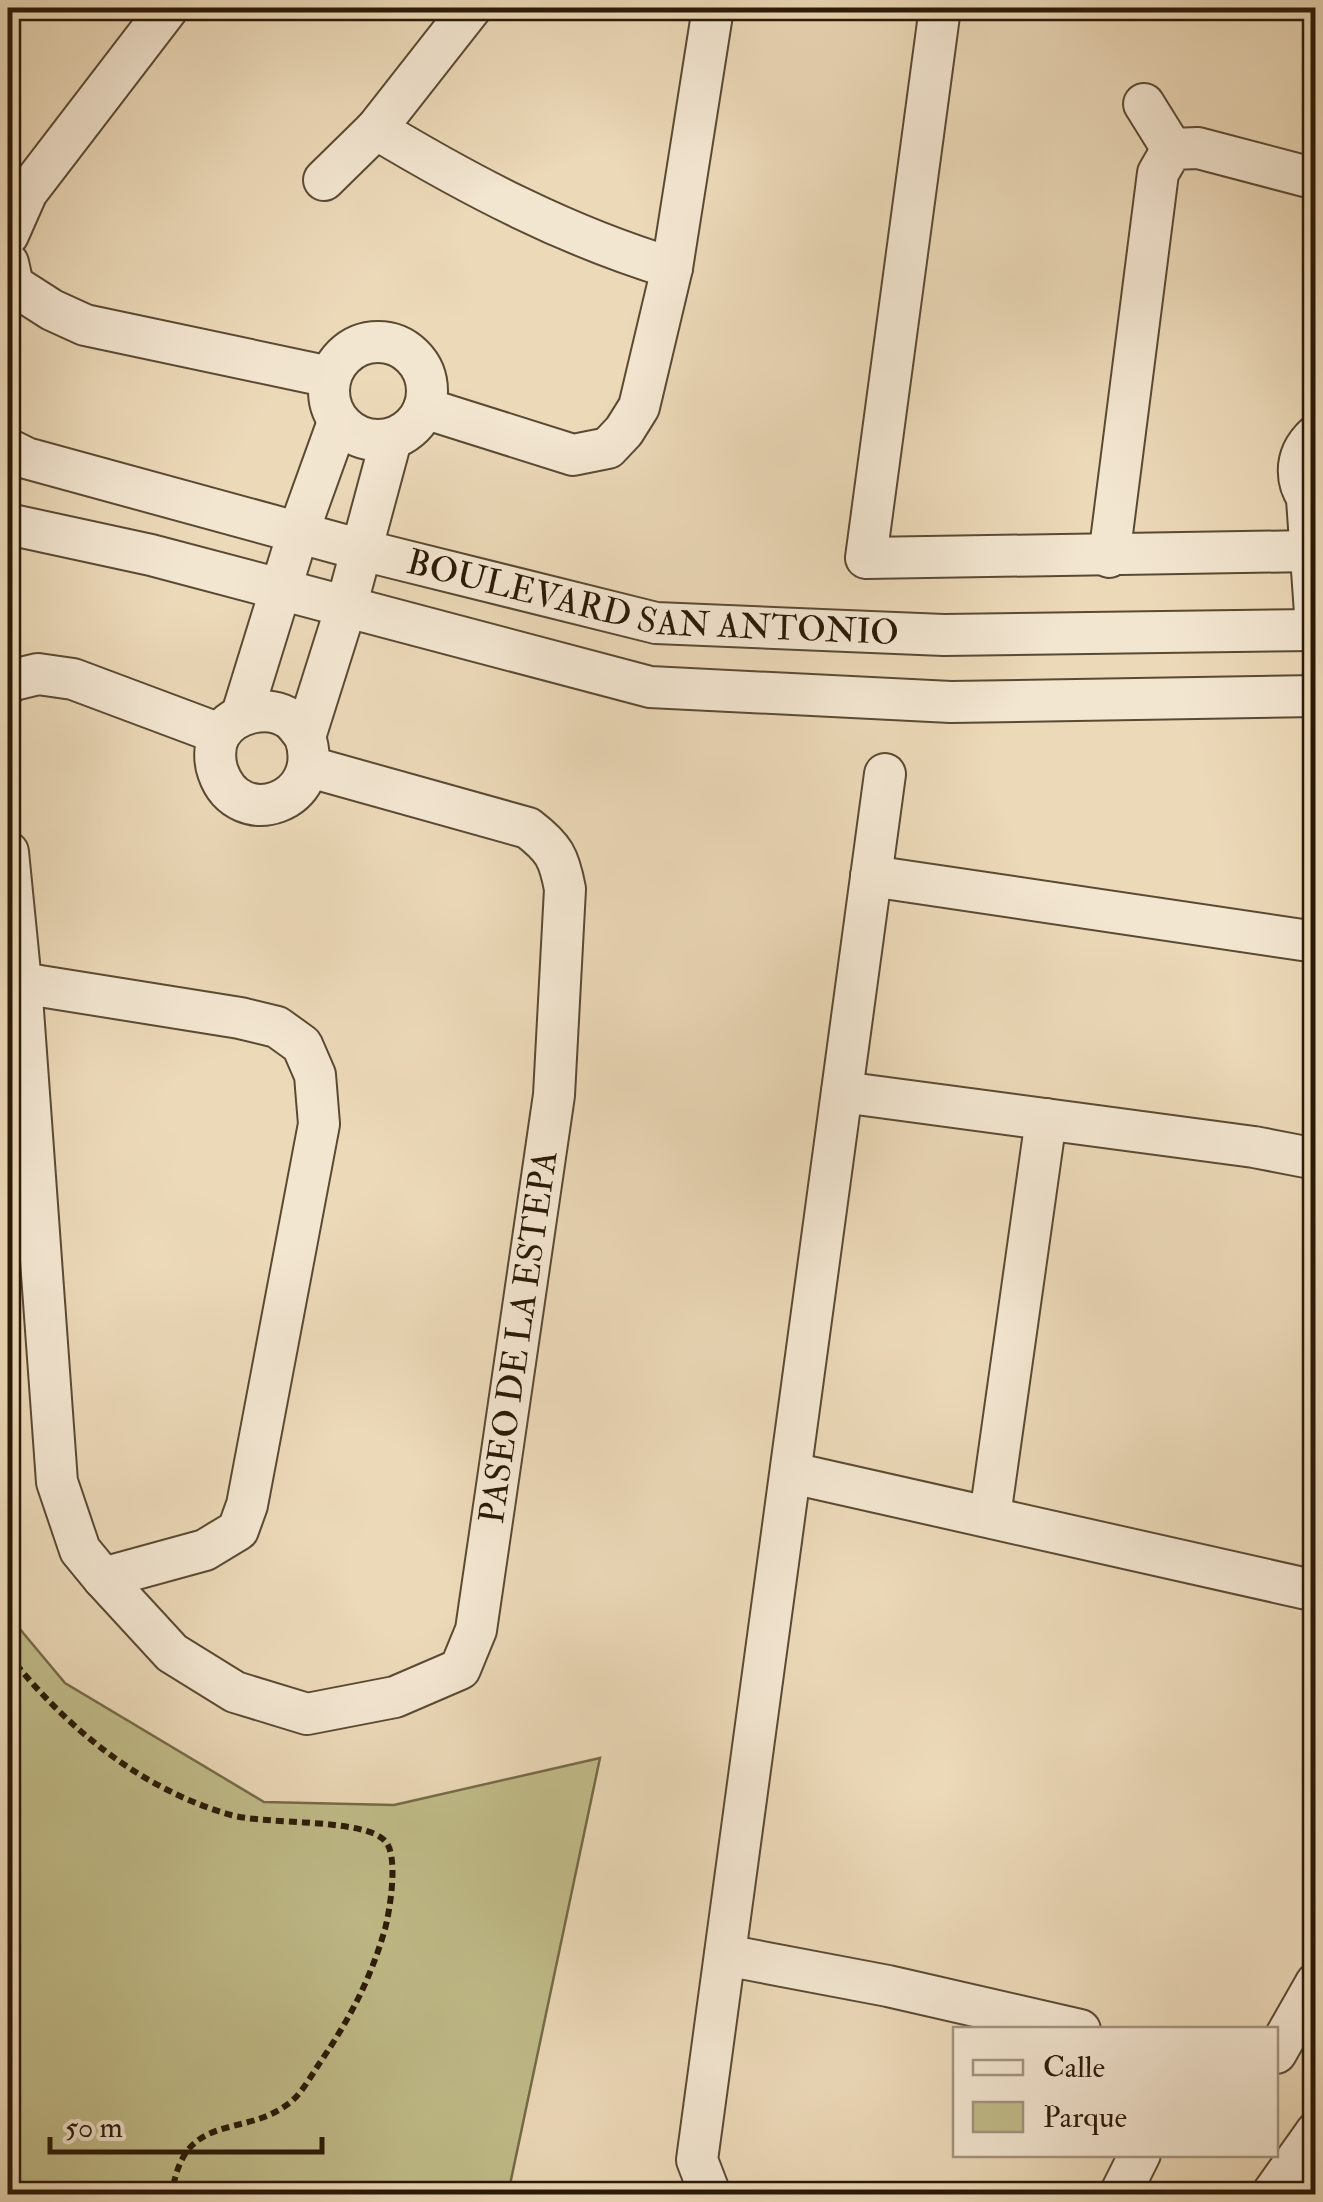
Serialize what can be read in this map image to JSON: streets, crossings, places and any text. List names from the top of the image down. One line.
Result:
{"streets":{"street":["BOULEVARD SAN ANTONIO","PASEO DE LA ESTEPA"]},"legend":["Calle","Parque"],"scale_bar":"50 m"}
